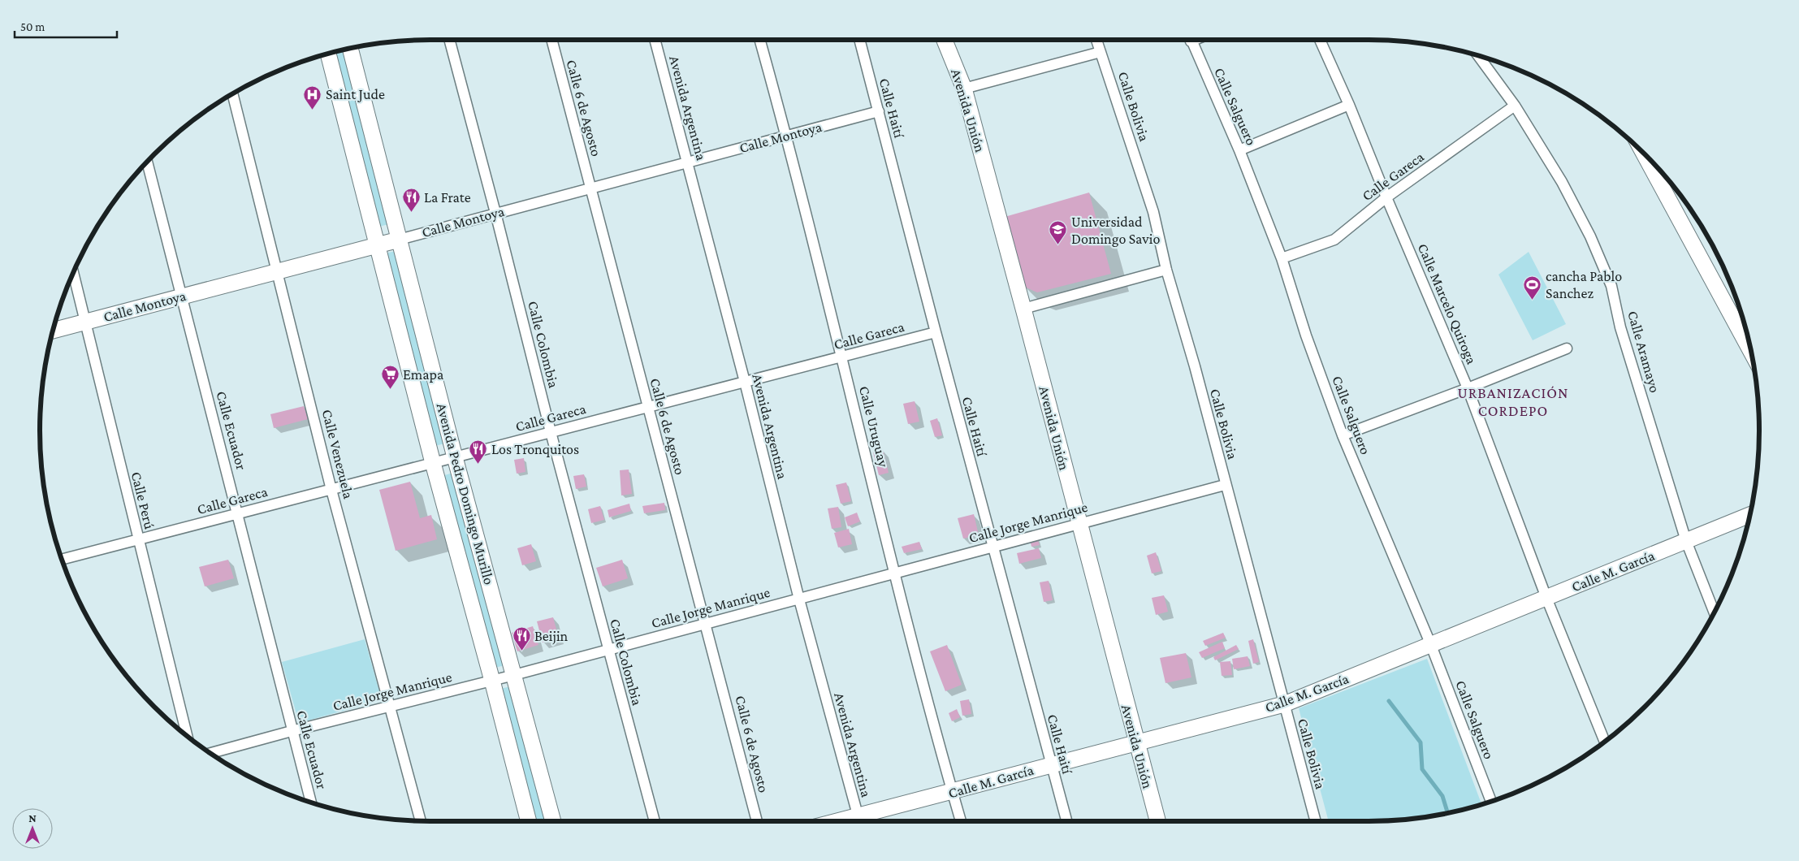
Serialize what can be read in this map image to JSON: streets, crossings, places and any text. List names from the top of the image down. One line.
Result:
{"streets":{"main road":["Avenida Unión","Calle Montoya","Avenida Pedro Domingo Murillo","Calle M. García"],"street":["Calle Bolivia","Calle Salguero","Calle 6 de Agosto","Avenida Argentina","Calle Haití","Calle Gareca","Calle Marcelo Quiroga","Calle Colombia","Calle Aramayo","Calle Uruguay","Calle Ecuador","Calle Venezuela","Calle Perú","Calle Jorge Manrique"]},"crossings":[["Calle Bolivia","Calle Jorge Manrique"],["Calle Bolivia","Calle M. García"],["Calle Salguero","Calle Gareca"],["Calle Salguero","Calle M. García"],["Calle 6 de Agosto","Calle Montoya"],["Calle 6 de Agosto","Calle Gareca"],["Calle 6 de Agosto","Calle Jorge Manrique"],["Avenida Argentina","Calle Montoya"],["Avenida Argentina","Calle Gareca"],["Avenida Argentina","Calle Jorge Manrique"],["Avenida Argentina","Calle M. García"],["Calle Haití","Calle Montoya"],["Calle Haití","Calle Gareca"],["Calle Haití","Calle Jorge Manrique"],["Calle Haití","Calle M. García"],["Avenida Unión","Calle Jorge Manrique"],["Avenida Unión","Calle M. García"],["Calle Montoya","Calle Colombia"],["Calle Montoya","Calle Uruguay"],["Calle Montoya","Calle Ecuador"],["Calle Montoya","Calle Venezuela"],["Calle Montoya","Avenida Pedro Domingo Murillo"],["Calle Montoya","Calle Perú"],["Calle Gareca","Calle Marcelo Quiroga"],["Calle Gareca","Calle Colombia"],["Calle Gareca","Calle Aramayo"],["Calle Gareca","Calle Uruguay"],["Calle Gareca","Calle Ecuador"],["Calle Gareca","Calle Venezuela"],["Calle Gareca","Avenida Pedro Domingo Murillo"],["Calle Gareca","Calle Perú"],["Calle Marcelo Quiroga","Calle M. García"],["Calle Colombia","Calle Jorge Manrique"],["Calle Aramayo","Calle M. García"],["Calle Uruguay","Calle Jorge Manrique"],["Calle Uruguay","Calle M. García"],["Calle Ecuador","Calle Jorge Manrique"],["Calle Venezuela","Calle Jorge Manrique"],["Avenida Pedro Domingo Murillo","Calle Jorge Manrique"]],"districts":["URBANIZACIÓN CORDEPO"],"places":{"hospital":["Saint Jude"],"restaurant":["La Frate","Los Tronquitos","Beijin"],"school or university":["Universidad Domingo Savio"],"sports":["cancha Pablo Sanchez"],"supermarket":["Emapa"]},"scale_bar":"50 m","north":"top"}
